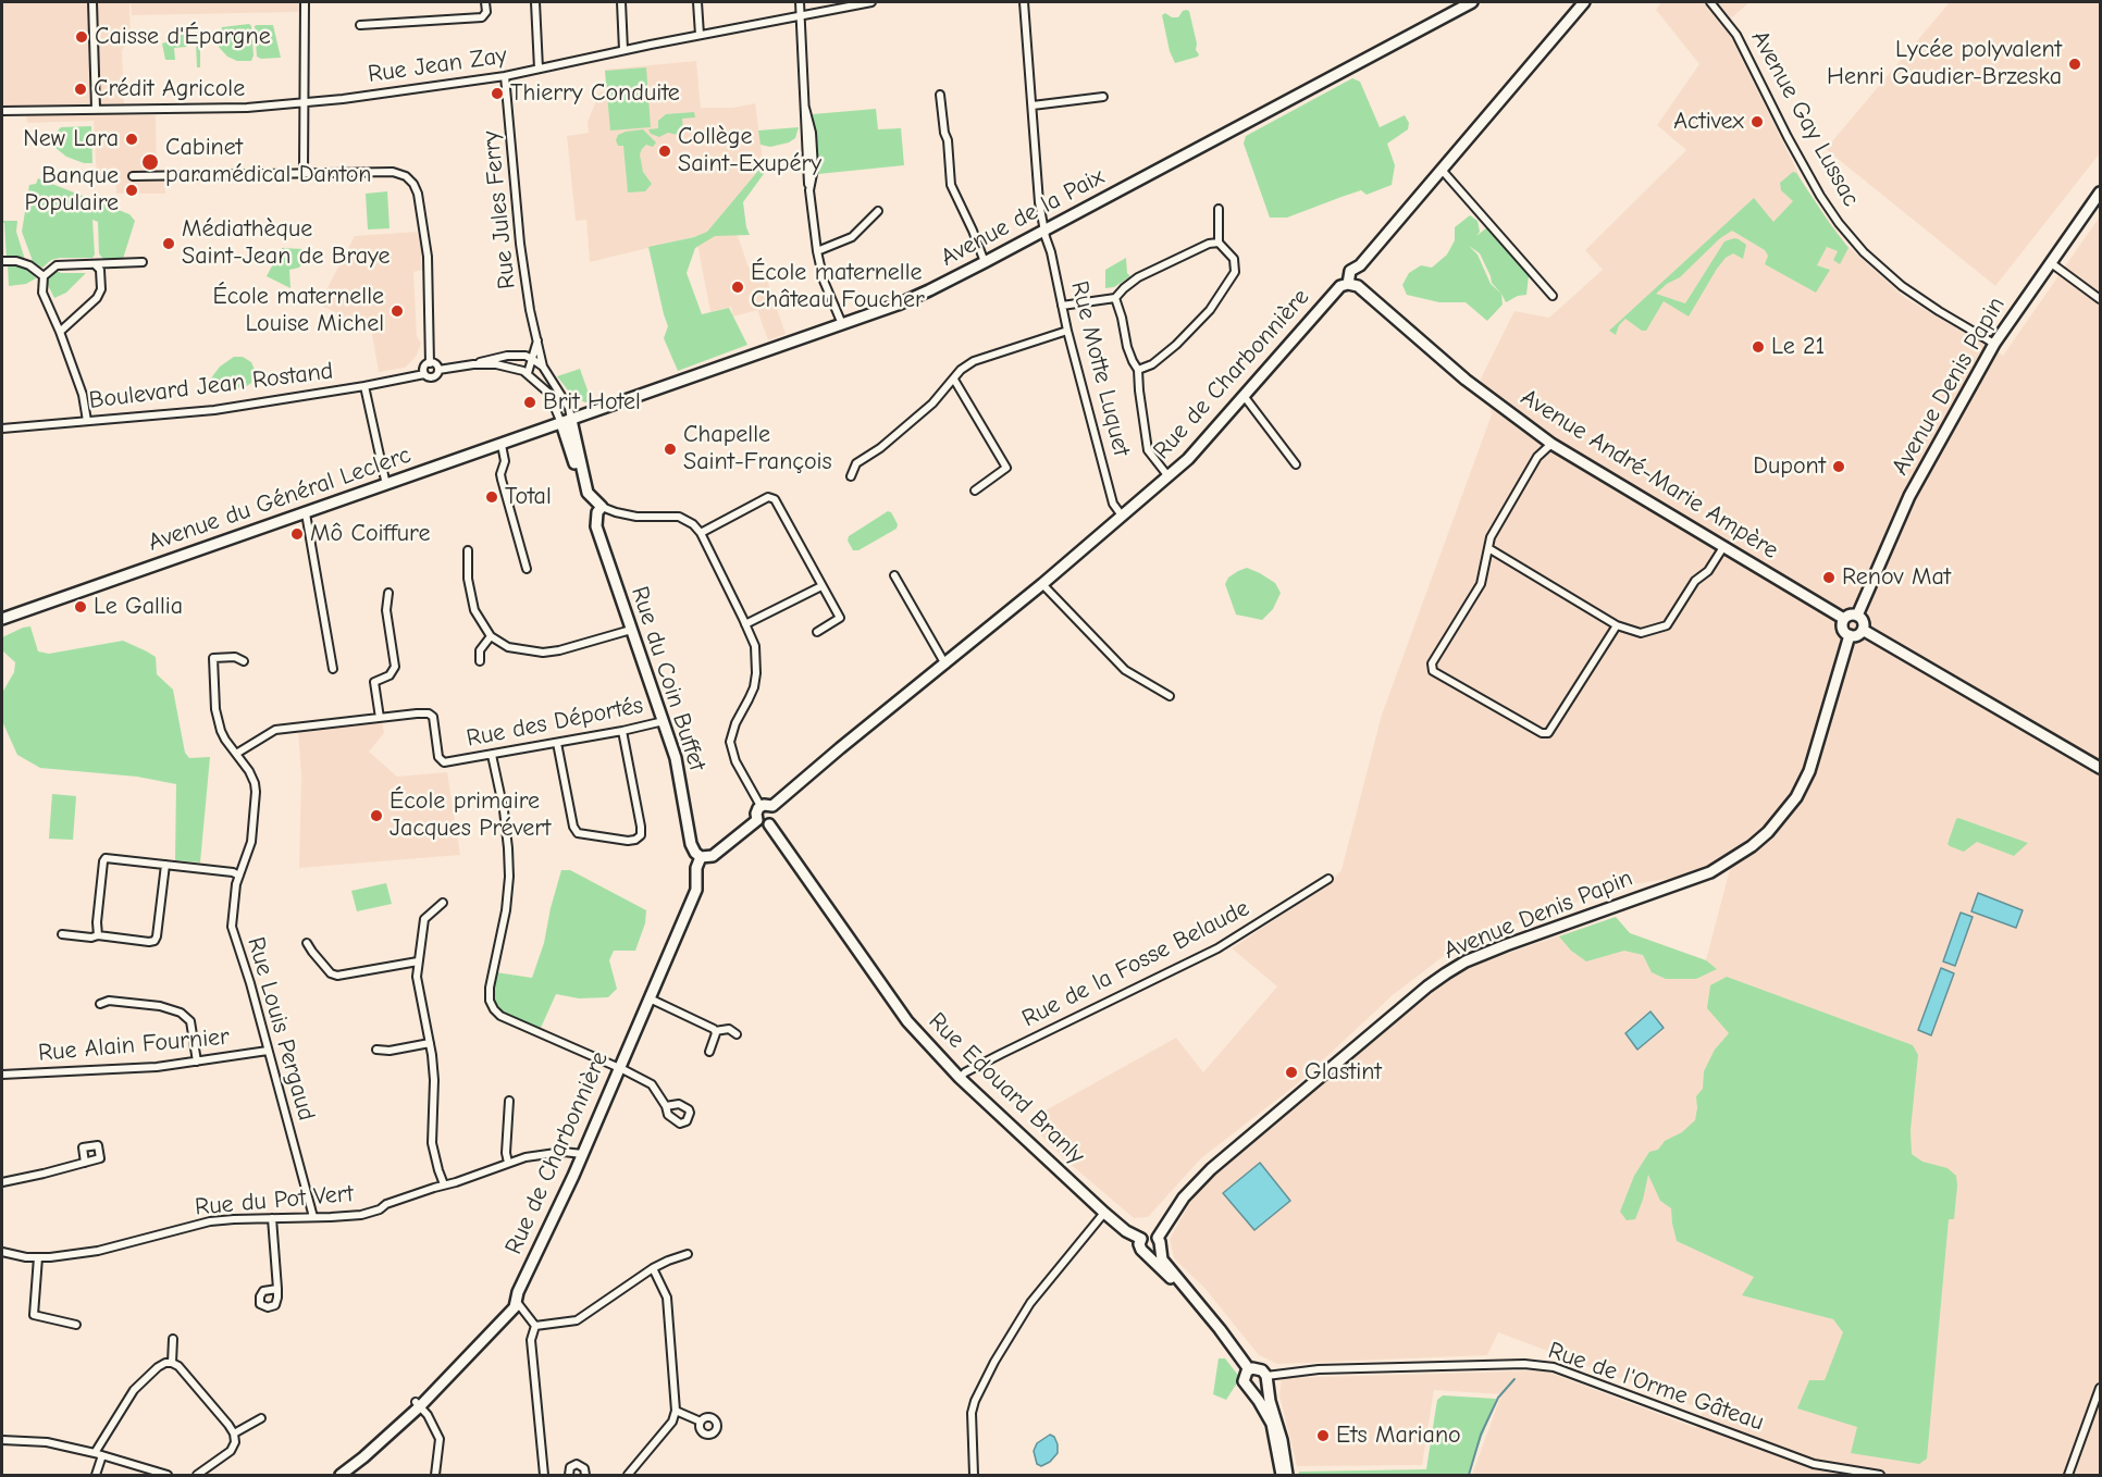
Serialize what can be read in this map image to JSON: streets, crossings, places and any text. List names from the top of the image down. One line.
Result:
{"streets":{"street":["Rue Jean Zay","Avenue Gay Lussac","Rue Jules Ferry","Avenue de la Paix","Rue Motte Luquet","Rue de Charbonnière","Boulevard Jean Rostand","Avenue Denis Papin","Avenue André-Marie Ampère","Avenue du Général Leclerc","Rue du Coin Buffet","Rue des Déportés","Rue de la Fosse Belaude","Rue Louis Pergaud","Rue Alain Fournier","Rue Edouard Branly","Rue du Pot Vert","Rue de l'Orme Gâteau"]},"crossings":[["Rue Jean Zay","Rue Jules Ferry"],["Avenue Gay Lussac","Avenue Denis Papin"],["Avenue de la Paix","Rue Motte Luquet"],["Avenue de la Paix","Avenue du Général Leclerc"],["Avenue de la Paix","Rue du Coin Buffet"],["Rue Motte Luquet","Rue de Charbonnière"],["Rue de Charbonnière","Avenue André-Marie Ampère"],["Rue de Charbonnière","Rue du Coin Buffet"],["Rue de Charbonnière","Rue Edouard Branly"],["Rue de Charbonnière","Rue du Pot Vert"],["Avenue Denis Papin","Avenue André-Marie Ampère"],["Avenue Denis Papin","Rue Edouard Branly"],["Avenue du Général Leclerc","Rue du Coin Buffet"],["Rue du Coin Buffet","Rue des Déportés"],["Rue de la Fosse Belaude","Rue Edouard Branly"],["Rue Louis Pergaud","Rue Alain Fournier"],["Rue Louis Pergaud","Rue du Pot Vert"]],"places":["Caisse d'Épargne","Lycée polyvalent Henri Gaudier-Brzeska","Crédit Agricole","Thierry Conduite","Activex","New Lara","Collège Saint-Exupéry","Cabinet paramédical Danton","Banque Populaire","Médiathèque Saint-Jean de Braye","École maternelle Château Foucher","École maternelle Louise Michel","Le 21","Brit Hotel","Chapelle Saint-François","Dupont","Total","Mô Coiffure","Renov Mat","Le Gallia","École primaire Jacques Prévert","Glastint","Ets Mariano"]}
